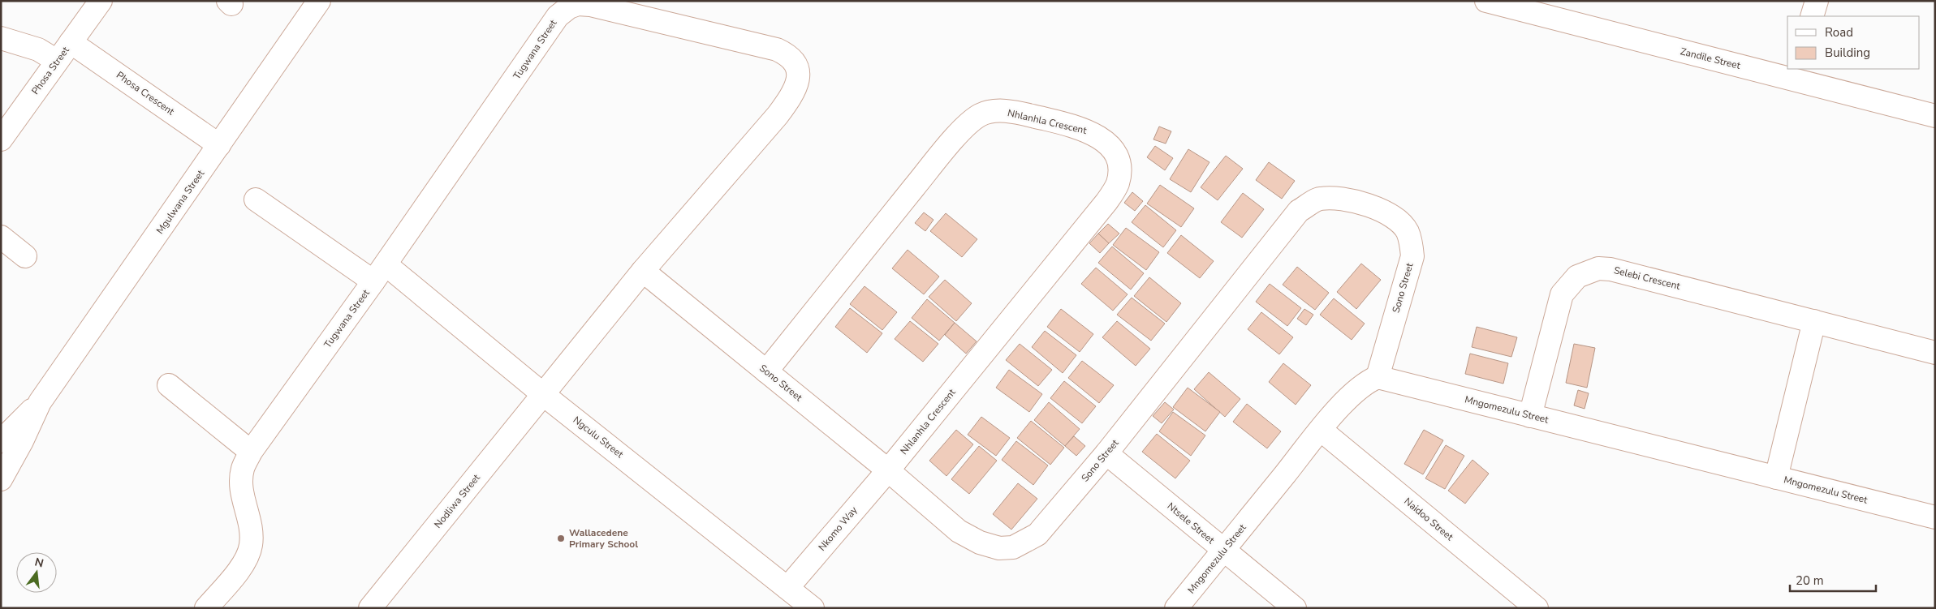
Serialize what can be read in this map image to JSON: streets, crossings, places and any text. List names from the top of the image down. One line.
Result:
{"streets":{"street":["Tugwana Street","Zandile Street","Phosa Street","Phosa Crescent","Nhlanhla Crescent","Mgulwana Street","Selebi Crescent","Sono Street","Mngomezulu Street","Ngculu Street","Nodliwa Street","Naidoo Street","Ntsele Street","Nkomo Way"]},"crossings":[["Tugwana Street","Sono Street"],["Tugwana Street","Ngculu Street"],["Tugwana Street","Nodliwa Street"],["Phosa Street","Phosa Crescent"],["Phosa Crescent","Mgulwana Street"],["Nhlanhla Crescent","Sono Street"],["Nhlanhla Crescent","Nkomo Way"],["Selebi Crescent","Mngomezulu Street"],["Sono Street","Mngomezulu Street"],["Sono Street","Ntsele Street"],["Sono Street","Nkomo Way"],["Mngomezulu Street","Naidoo Street"],["Mngomezulu Street","Ntsele Street"],["Ngculu Street","Nodliwa Street"],["Ngculu Street","Nkomo Way"]],"places":["Wallacedene Primary School"],"legend":["Road","Building"],"scale_bar":"20 m","north":"top"}
